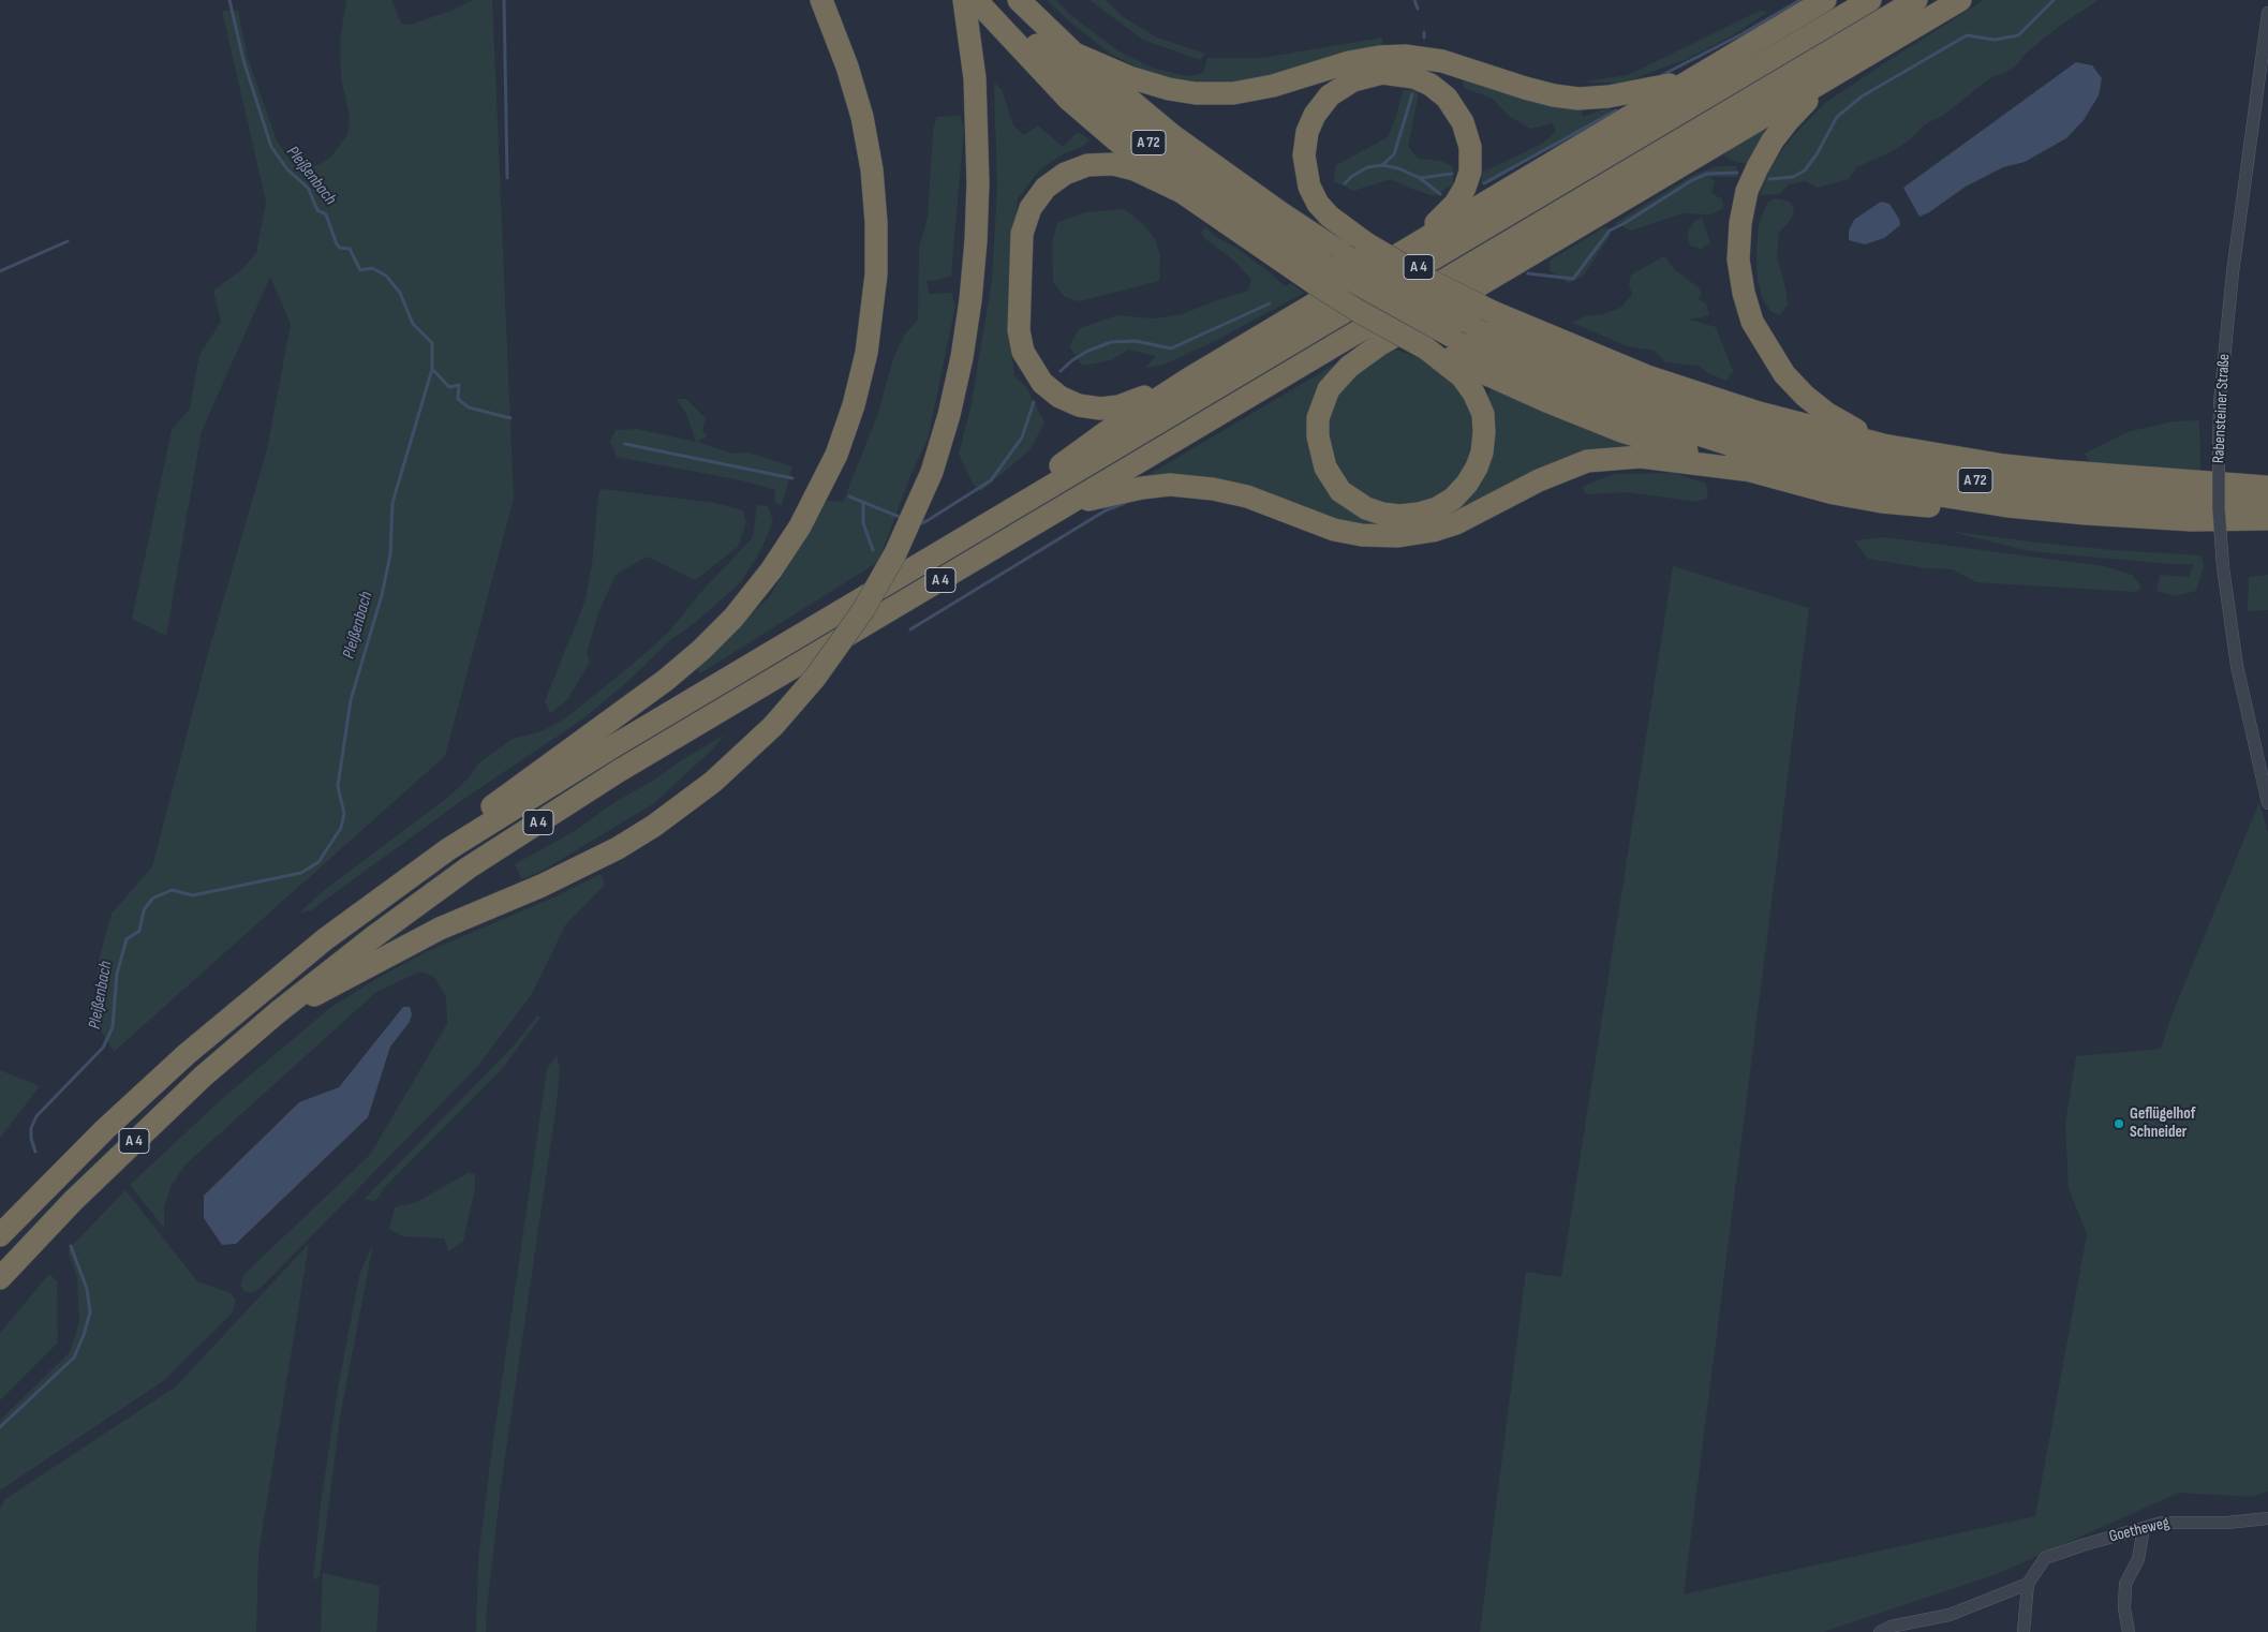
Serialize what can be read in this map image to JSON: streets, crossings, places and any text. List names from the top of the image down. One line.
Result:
{"streets":{"highway":["A 72","A 4"],"street":["Rabensteiner Straße","Goetheweg"]},"water":["Pleißenbach"],"places":["Geflügelhof Schneider"]}
